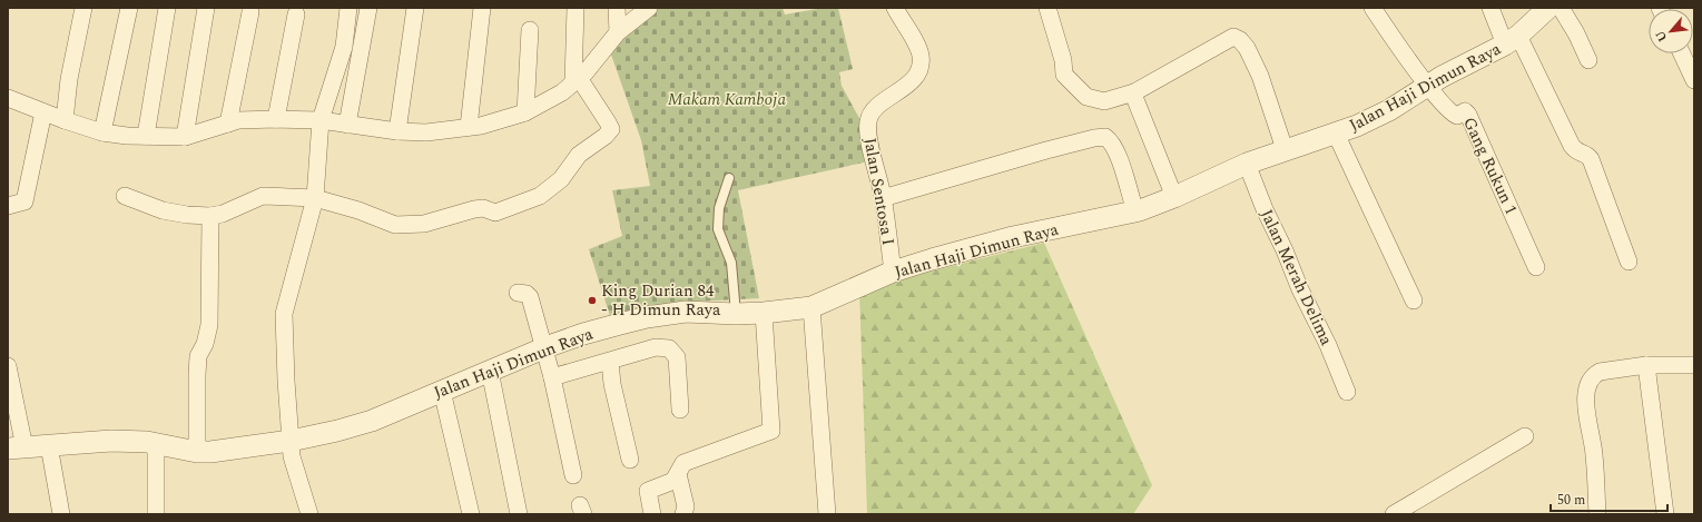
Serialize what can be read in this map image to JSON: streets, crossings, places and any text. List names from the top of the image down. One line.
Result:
{"streets":{"street":["Jalan Haji Dimun Raya","Gang Rukun 1","Jalan Sentosa I","Jalan Merah Delima"]},"crossings":[["Jalan Haji Dimun Raya","Gang Rukun 1"],["Jalan Haji Dimun Raya","Jalan Sentosa I"],["Jalan Haji Dimun Raya","Jalan Merah Delima"]],"parks":["Makam Kamboja"],"places":["King Durian 84 - H Dimun Raya"],"scale_bar":"50 m","north":"bottom left"}
